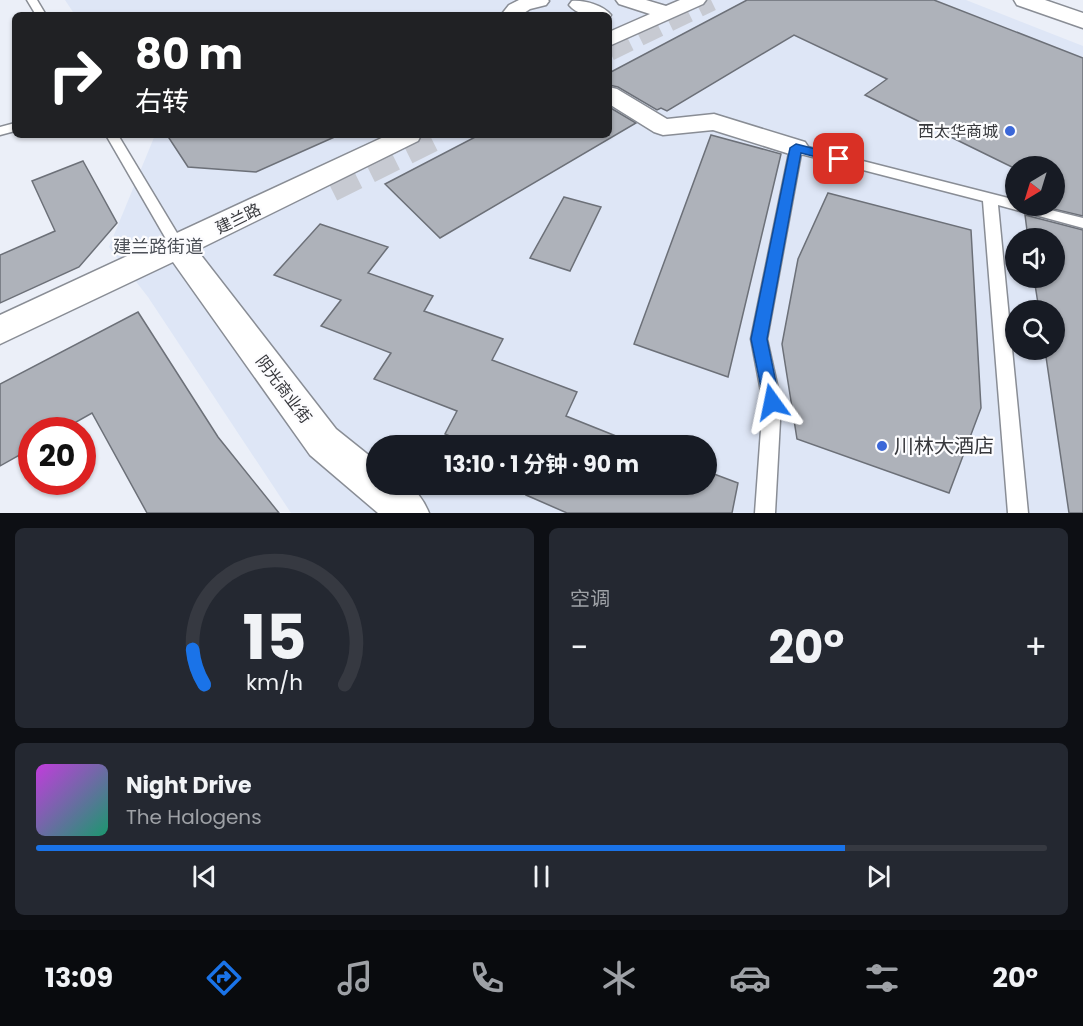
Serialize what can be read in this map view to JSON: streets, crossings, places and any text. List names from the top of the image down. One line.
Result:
{"streets":{"street":["建兰路","阴光商业街"]},"crossings":[["建兰路","阴光商业街"]],"districts":["建兰路街道"],"places":["西太华商城","川林大酒店"],"north":"bottom left","page":{"turn":["80 m","右转"],"limit":"20","trip":"13:10 · 1 分钟 · 90 m","tile":"空调","heat":["−","20°","+"],"song":["Night Drive","The Halogens"],"tabs":["13:09","20°"],"gauge":["15","km/h"]}}
